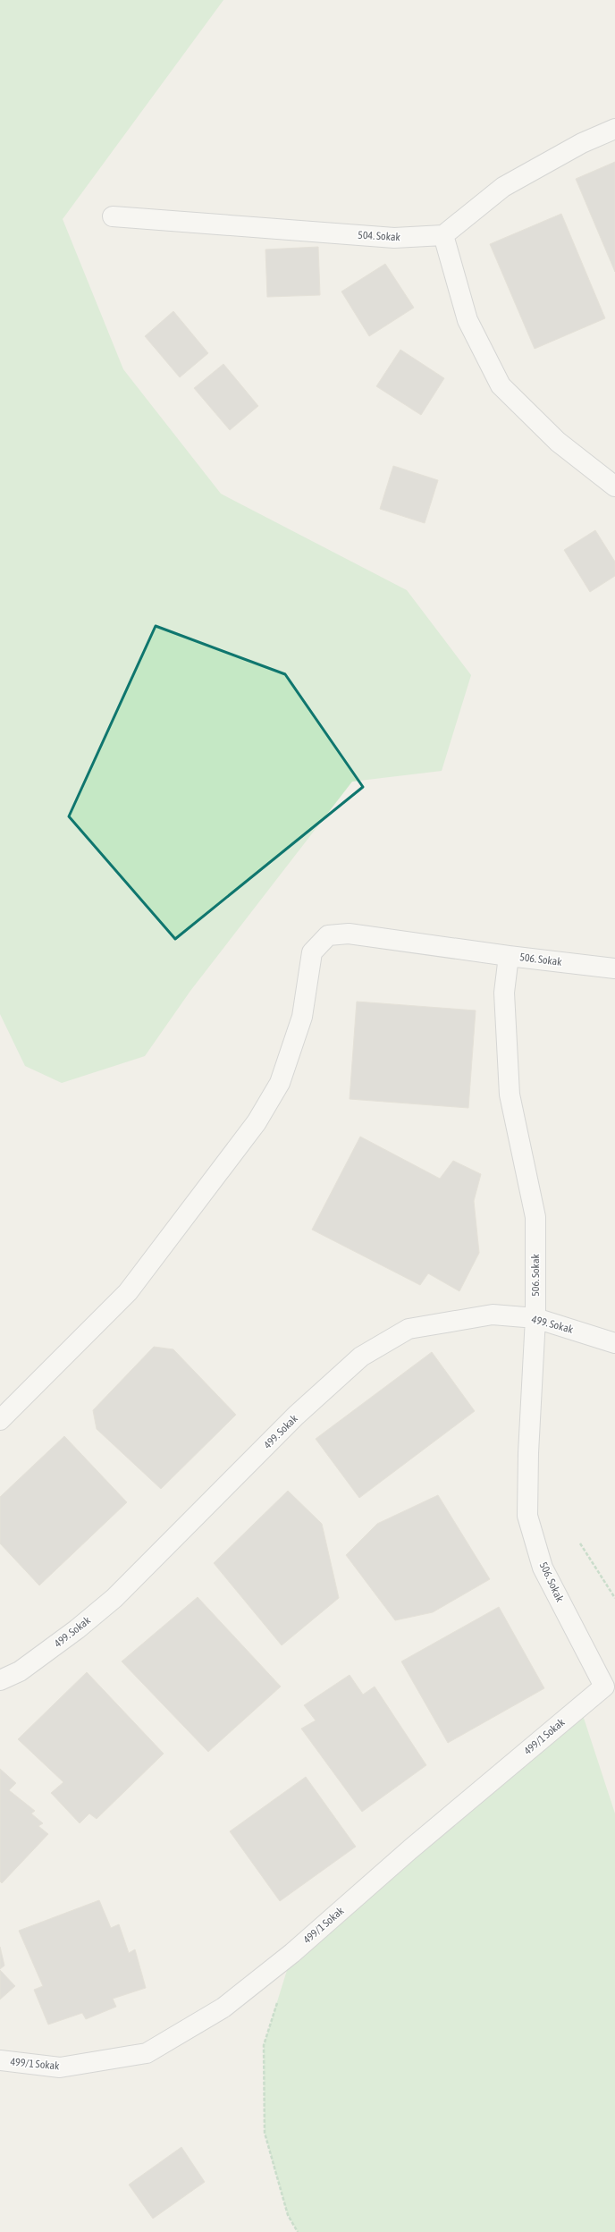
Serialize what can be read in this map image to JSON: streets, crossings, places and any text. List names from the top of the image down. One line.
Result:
{"streets":{"street":["504. Sokak","506. Sokak","499. Sokak","499/1 Sokak"]},"crossings":[["506. Sokak","499. Sokak"],["506. Sokak","499/1 Sokak"]]}
